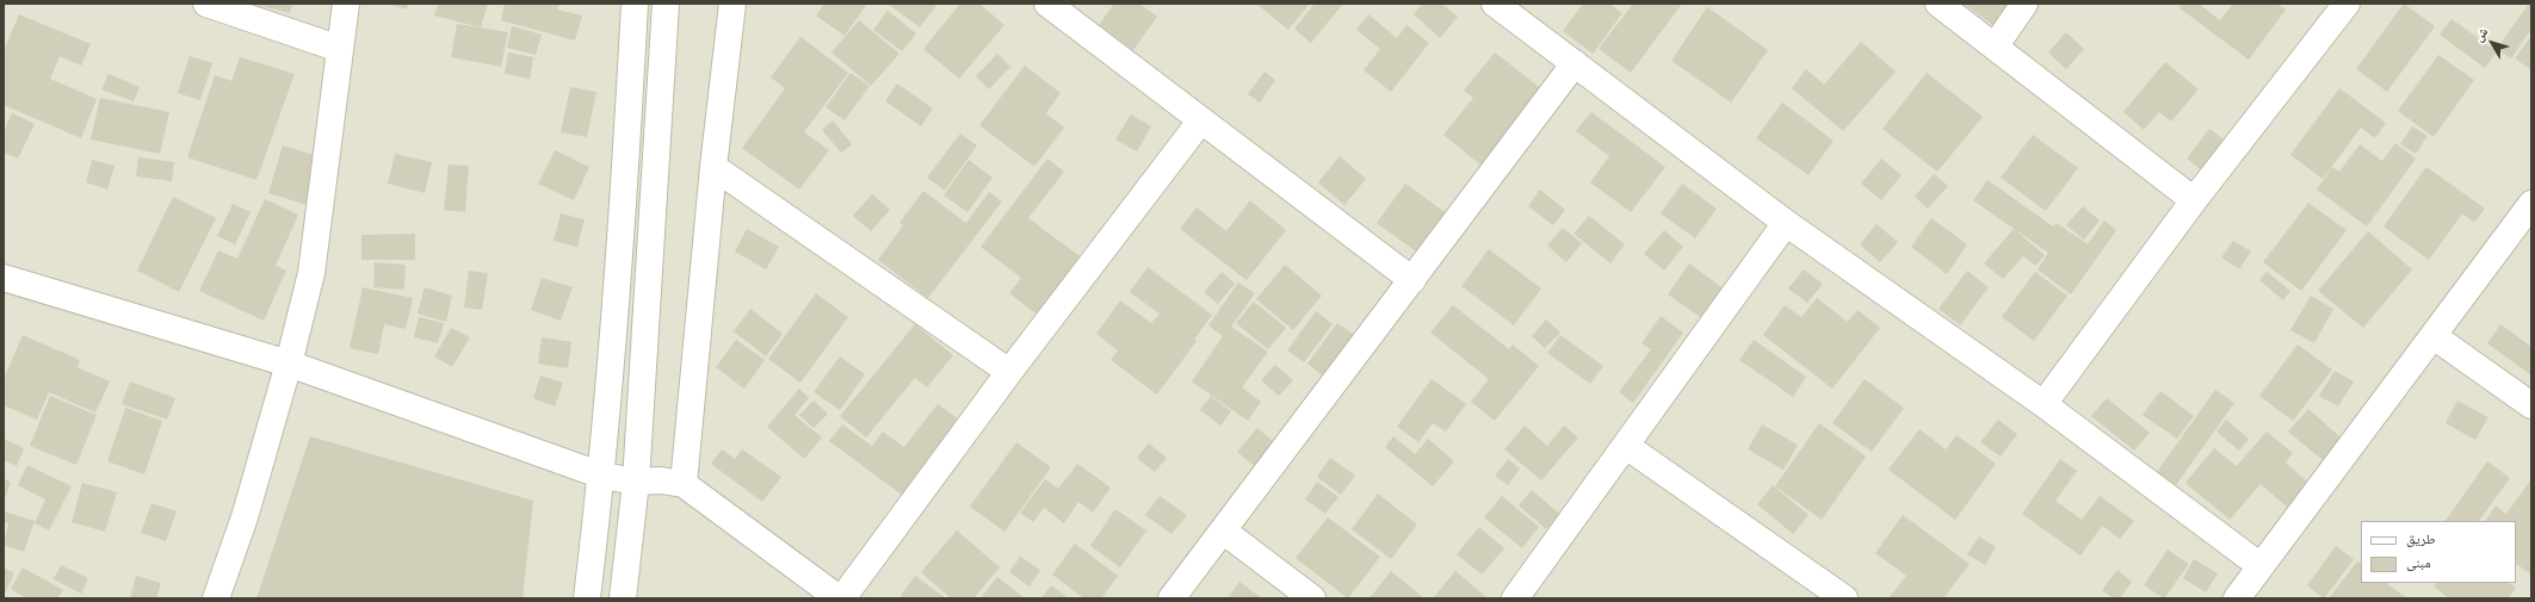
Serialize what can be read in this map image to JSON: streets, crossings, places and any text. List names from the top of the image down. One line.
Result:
{"legend":["طريق","مبنى"],"north":"top left"}
